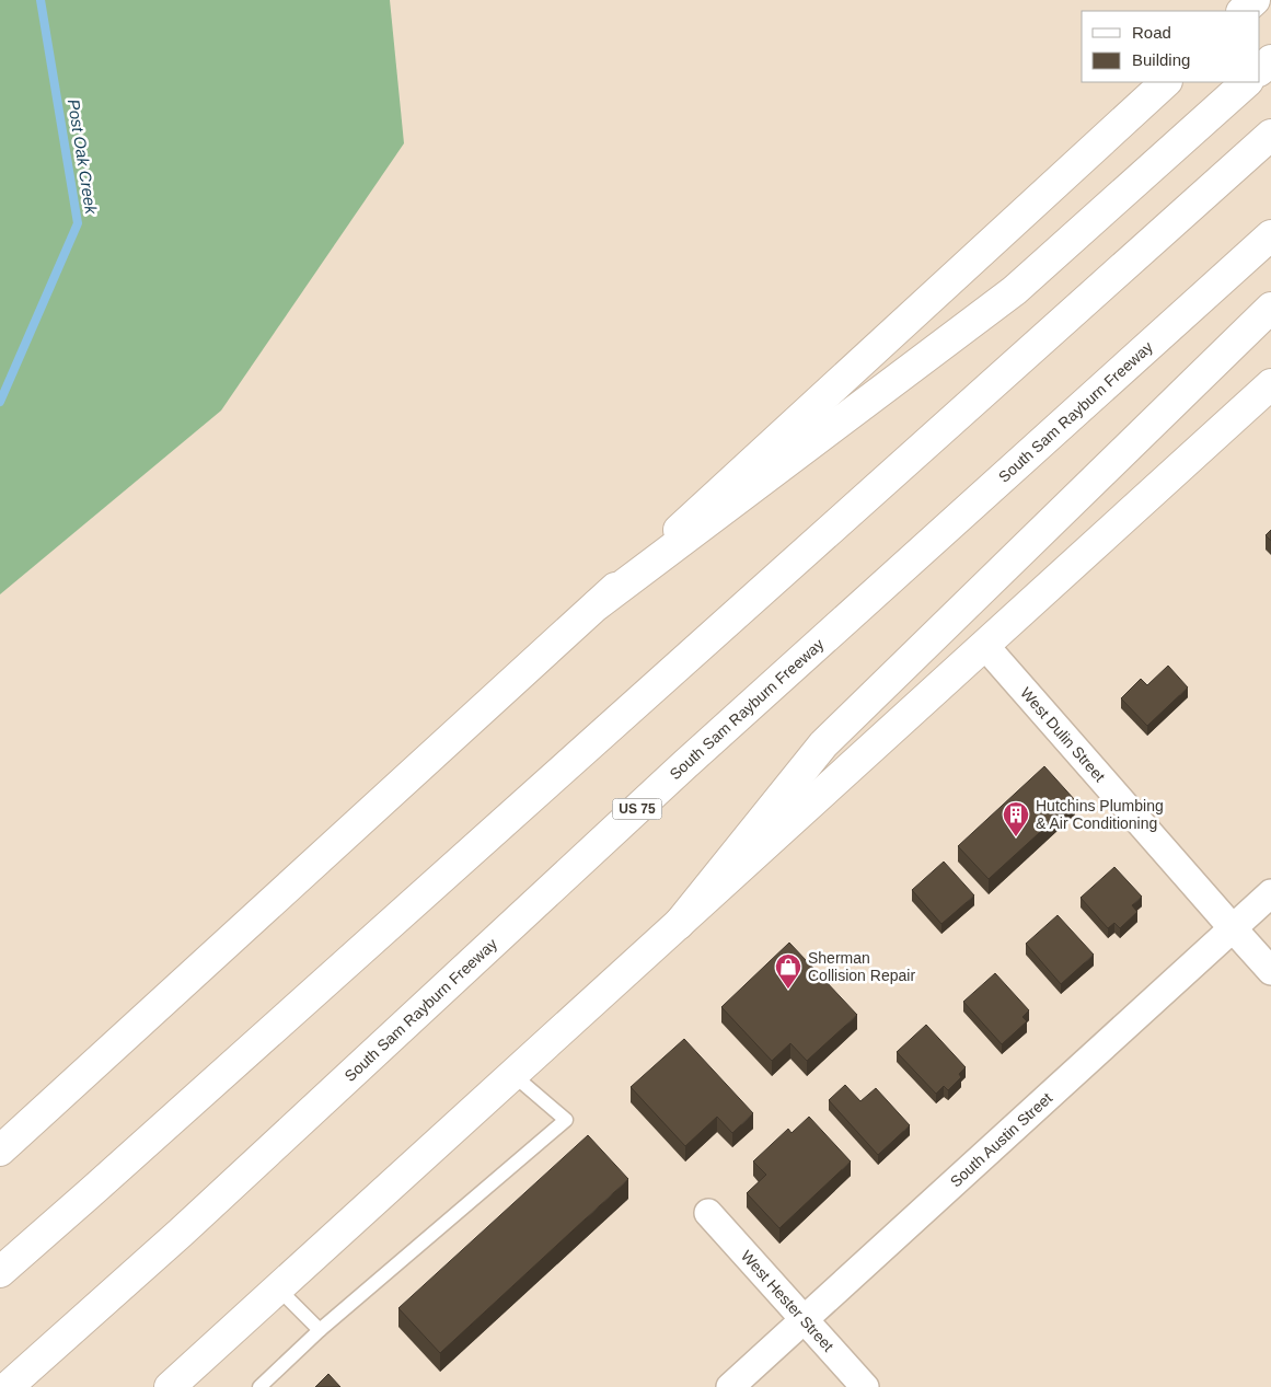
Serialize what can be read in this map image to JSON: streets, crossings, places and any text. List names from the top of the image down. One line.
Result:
{"streets":{"main road":["South Sam Rayburn Freeway","US 75"],"street":["West Dulin Street","South Austin Street","West Hester Street"]},"crossings":[["West Dulin Street","South Austin Street"],["South Austin Street","West Hester Street"]],"water":["Post Oak Creek"],"places":{"building":["Hutchins Plumbing & Air Conditioning"],"shop":["Sherman Collision Repair"]},"legend":["Road","Building"]}
